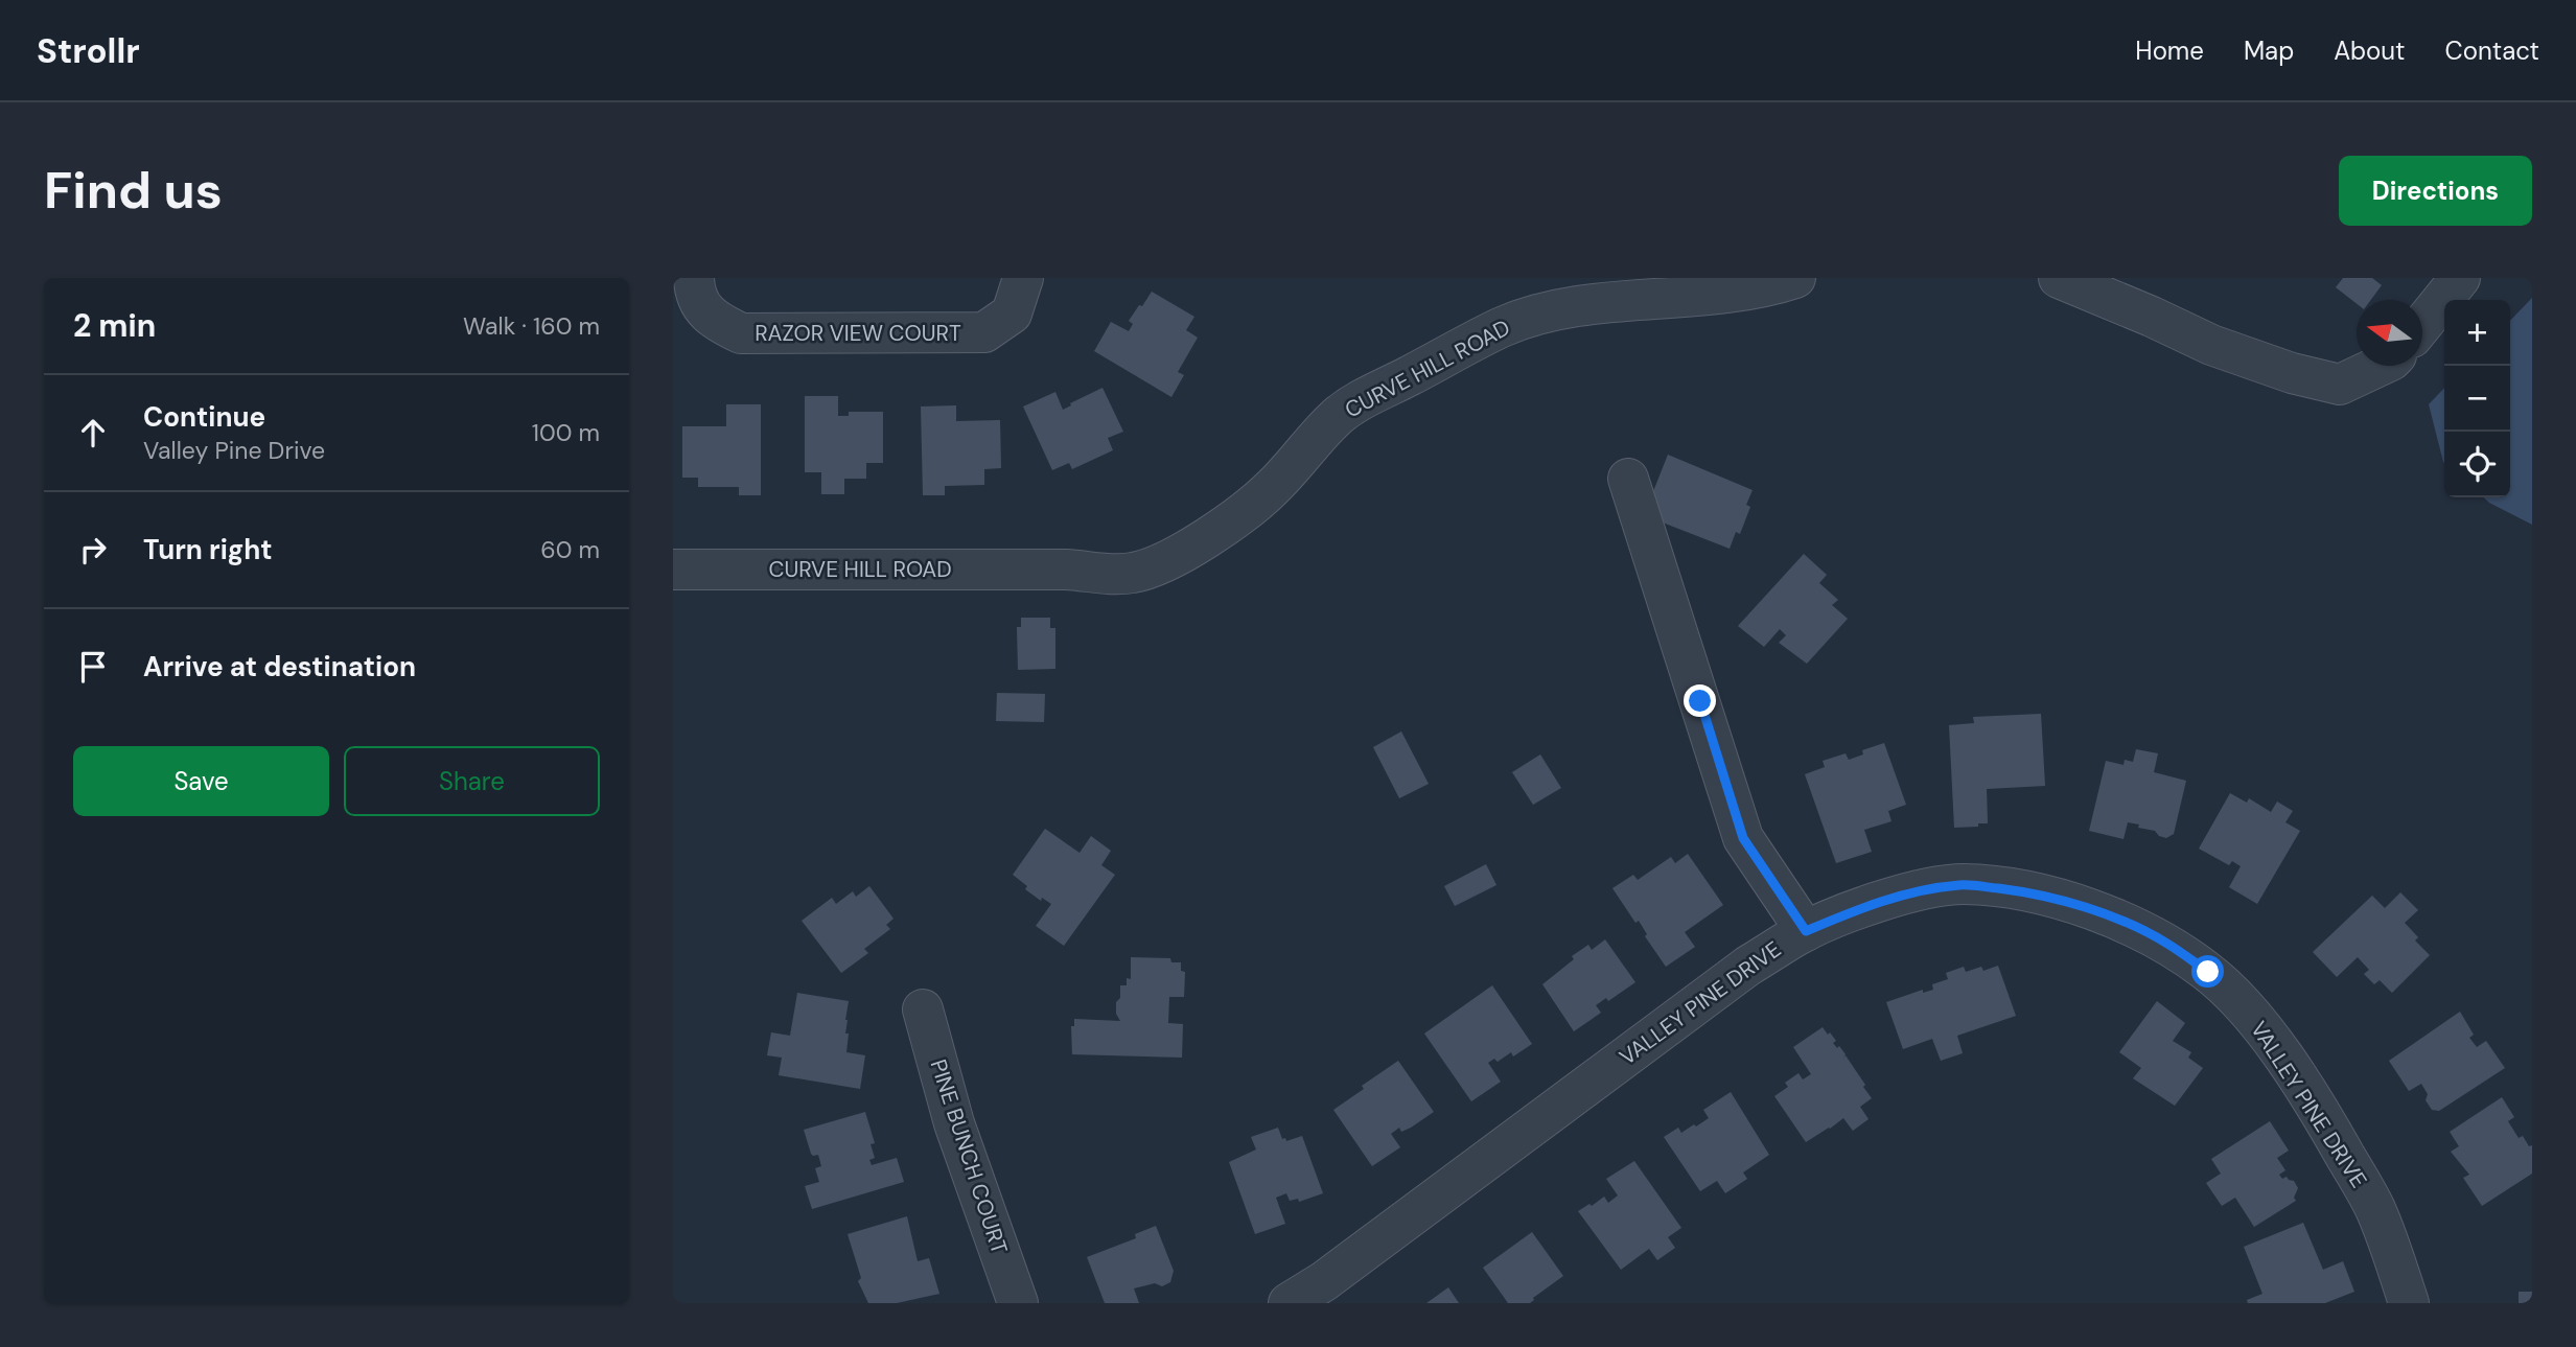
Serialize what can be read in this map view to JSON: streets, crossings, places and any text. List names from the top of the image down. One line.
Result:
{"streets":{"street":["RAZOR VIEW COURT","CURVE HILL ROAD","VALLEY PINE DRIVE","PINE BUNCH COURT"]},"north":"left","page":{"header":"Strollr","nav":["Home","Map","About","Contact"],"buttons":["Directions",["Save","Share"]],"title":"Find us","heading":["2 min","Walk · 160 m"],"map_buttons":["+","−"],"list":[["Continue","Valley Pine Drive","100 m"],["Turn right","60 m"],"Arrive at destination"]}}
